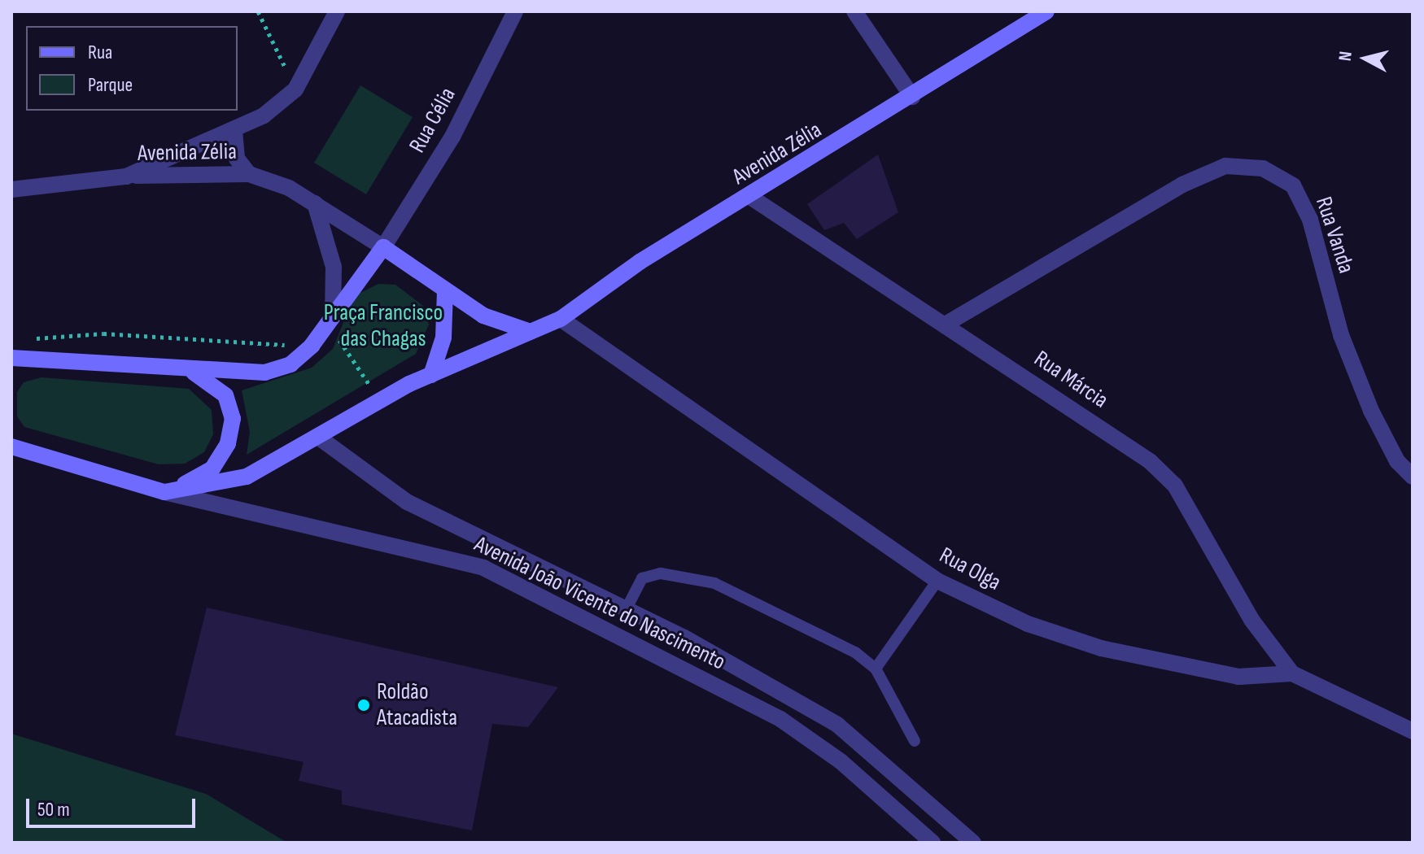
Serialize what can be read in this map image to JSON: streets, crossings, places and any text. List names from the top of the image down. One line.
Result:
{"streets":{"main road":["Avenida Zélia"],"street":["Rua Célia","Rua Vanda","Rua Márcia","Rua Olga","Avenida João Vicente do Nascimento"]},"crossings":[["Rua Célia","Avenida Zélia"],["Avenida Zélia","Rua Márcia"],["Avenida Zélia","Rua Olga"],["Rua Vanda","Rua Márcia"],["Rua Márcia","Rua Olga"]],"parks":["Praça Francisco das Chagas"],"places":["Roldão Atacadista"],"legend":["Rua","Parque"],"scale_bar":"50 m","north":"left"}
